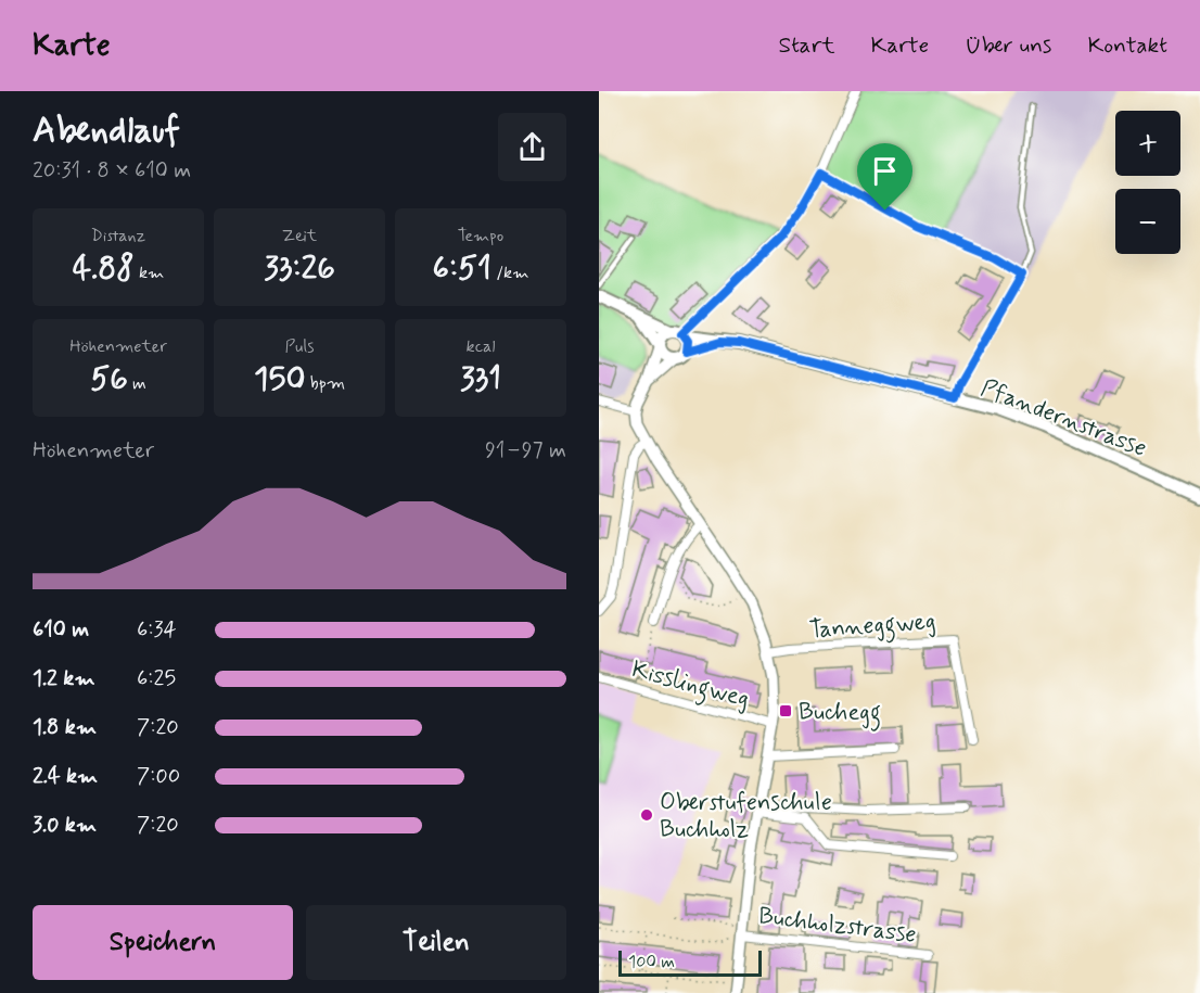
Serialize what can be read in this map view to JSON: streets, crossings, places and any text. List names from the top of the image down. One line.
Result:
{"streets":{"main road":["Pfandernstrasse"],"street":["Tanneggweg","Kisslingweg","Buchholzstrasse"]},"crossings":[["Tanneggweg","Buchholzstrasse"],["Kisslingweg","Buchholzstrasse"]],"places":{"transit":["Buchegg"],"other":["Oberstufenschule Buchholz"]},"scale_bar":"100 m","page":{"header":"Karte","nav":["Start","Karte","Über uns","Kontakt"],"heading":["Abendlauf","20:31 · 8 × 610 m"],"map_buttons":["+","−"],"stats":[["Distanz","4.88 km"],["Zeit","33:26"],["Tempo","6:51 /km"],["Höhenmeter","56 m"],["Puls","150 bpm"],["kcal","331"]],"chart":["Höhenmeter","91–97 m"],"list":[{"name":"610 m","note":"6:34"},{"name":"1.2 km","note":"6:25"},{"name":"1.8 km","note":"7:20"},{"name":"2.4 km","note":"7:00"},{"name":"3.0 km","note":"7:20"}],"buttons":["Speichern","Teilen"],"scale":"100 m"}}
